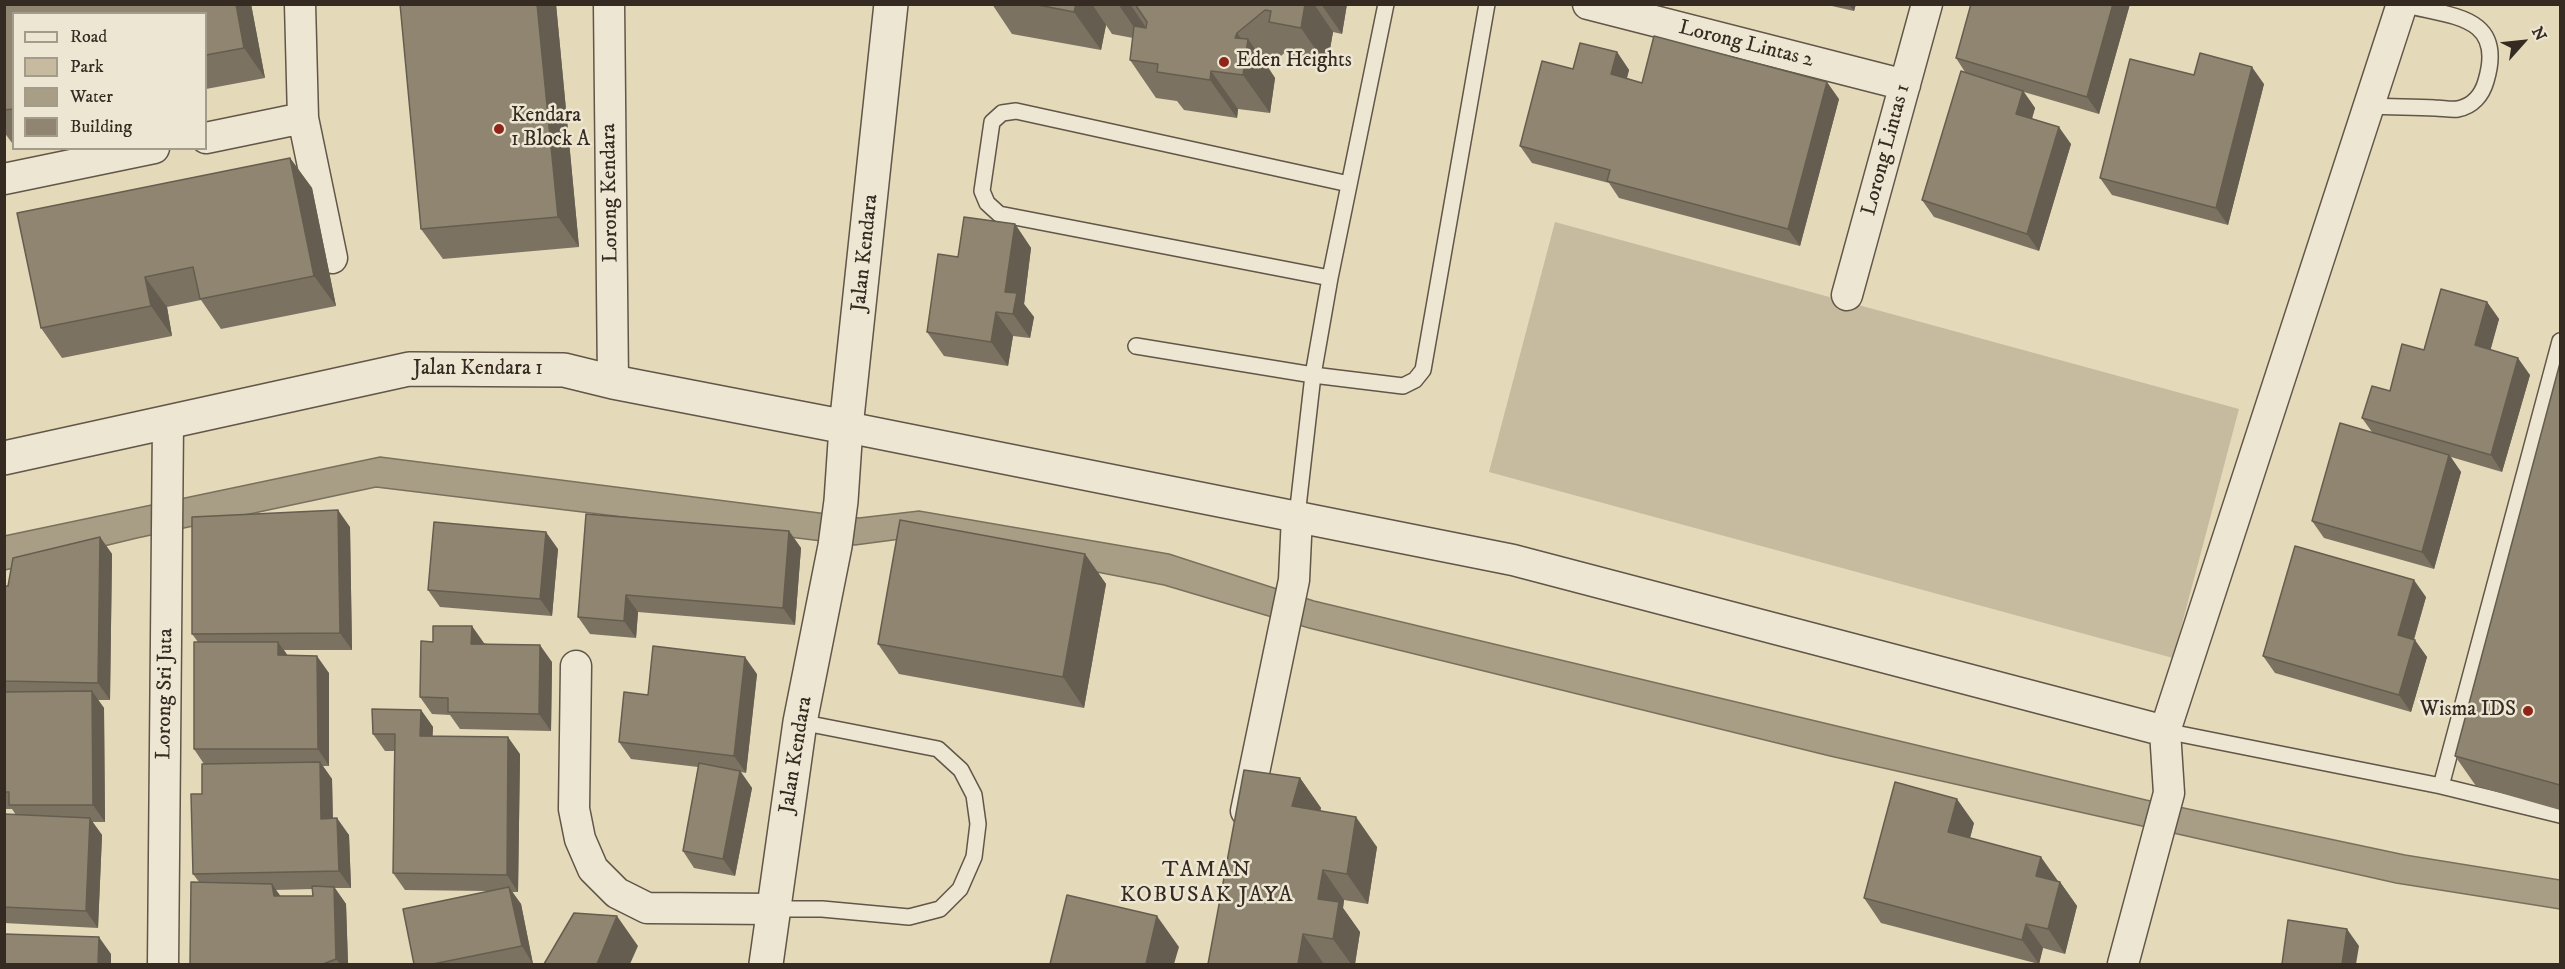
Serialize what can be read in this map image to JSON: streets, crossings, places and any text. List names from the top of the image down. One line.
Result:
{"streets":{"street":["Lorong Lintas 2","Lorong Lintas 1","Lorong Kendara","Jalan Kendara","Jalan Kendara 1","Lorong Sri Juta"]},"crossings":[["Lorong Lintas 2","Lorong Lintas 1"],["Lorong Kendara","Jalan Kendara 1"],["Jalan Kendara","Jalan Kendara 1"],["Jalan Kendara 1","Lorong Sri Juta"]],"districts":["TAMAN KOBUSAK JAYA"],"places":["Eden Heights","Kendara 1 Block A","Wisma IDS"],"legend":["Road","Park","Water","Building"],"north":"top right"}
